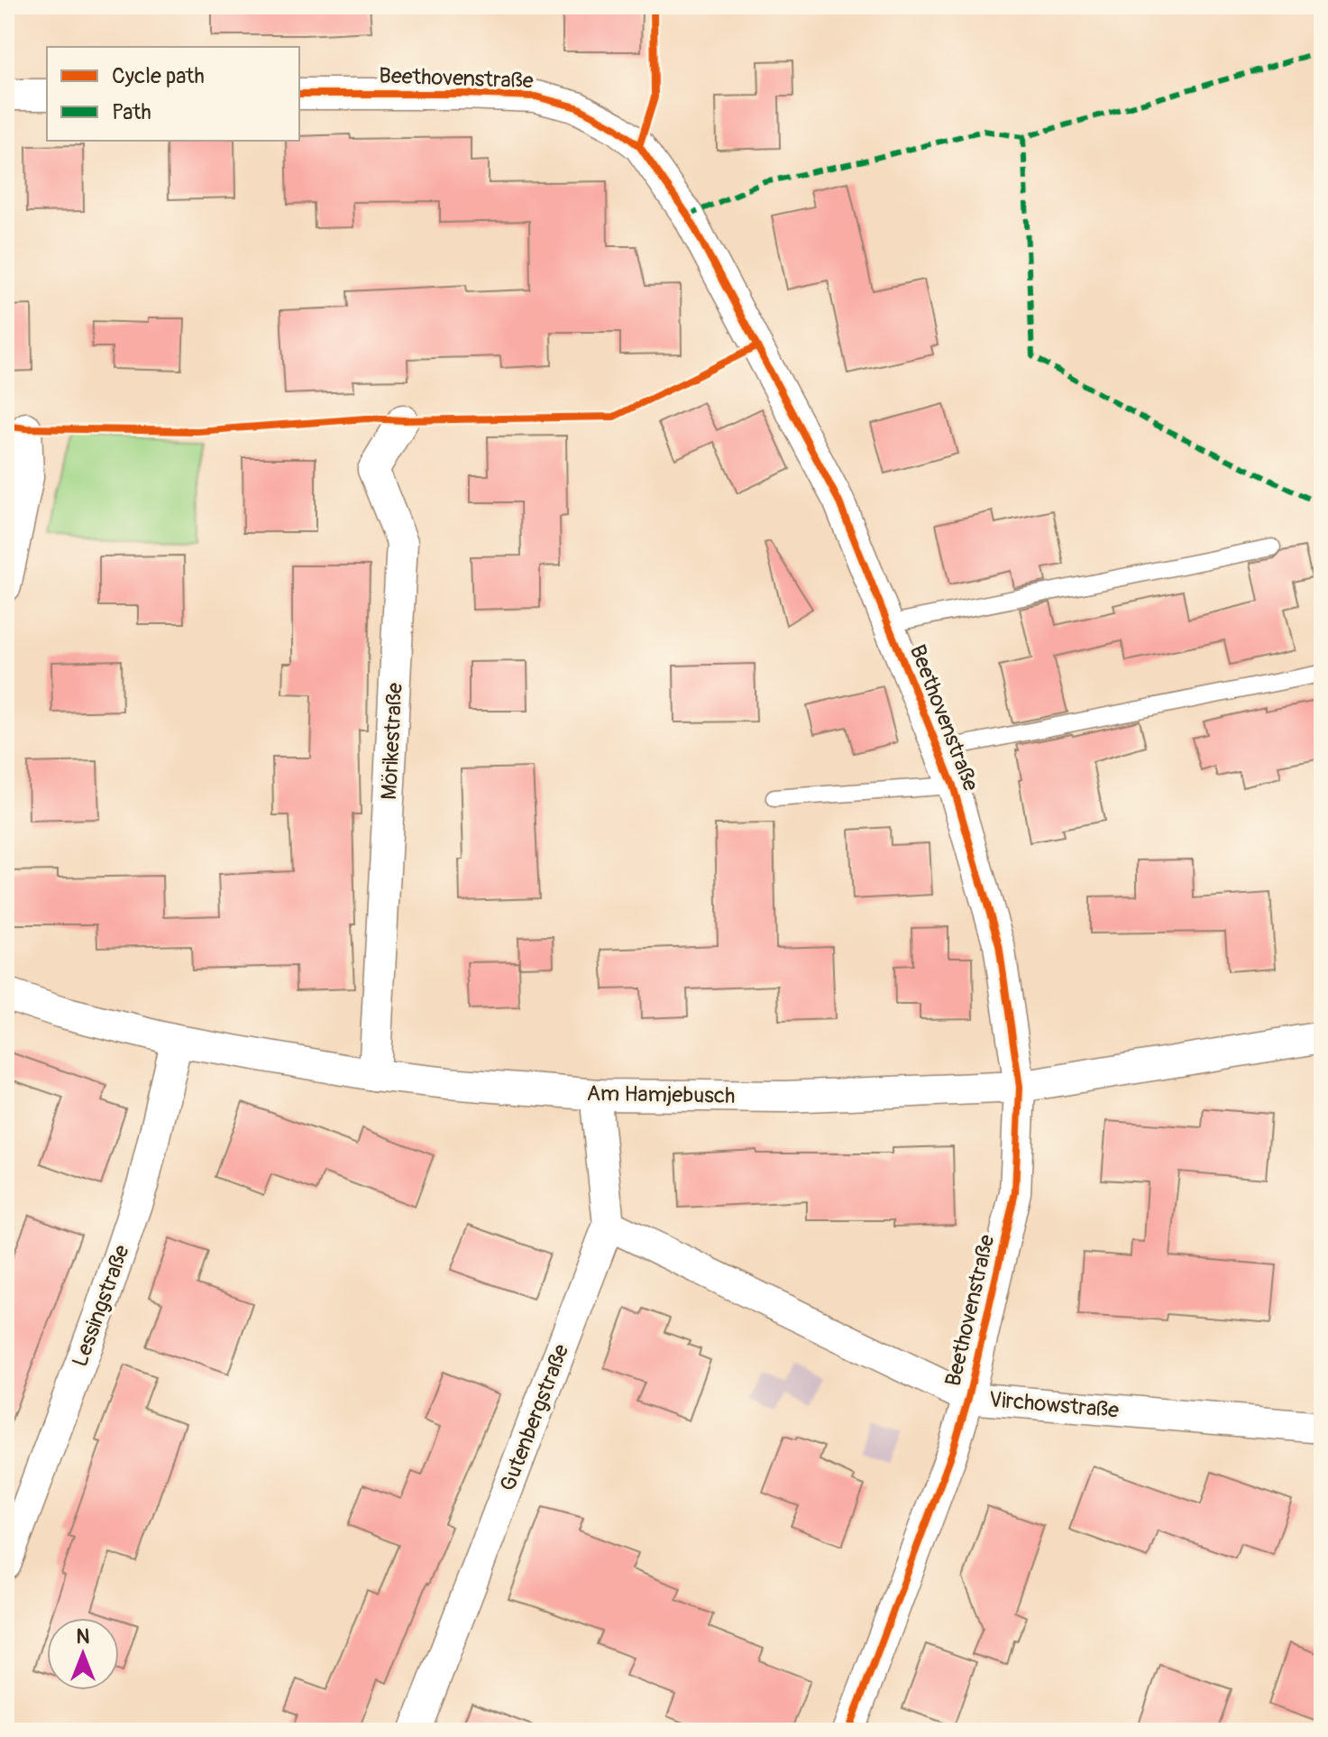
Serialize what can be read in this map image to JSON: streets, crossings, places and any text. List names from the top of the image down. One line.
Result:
{"streets":{"street":["Beethovenstraße","Mörikestraße","Am Hamjebusch","Lessingstraße","Virchowstraße","Gutenbergstraße"]},"crossings":[["Beethovenstraße","Am Hamjebusch"],["Beethovenstraße","Virchowstraße"],["Mörikestraße","Am Hamjebusch"],["Am Hamjebusch","Lessingstraße"],["Am Hamjebusch","Gutenbergstraße"],["Virchowstraße","Gutenbergstraße"]],"legend":["Cycle path","Path"],"north":"top"}
